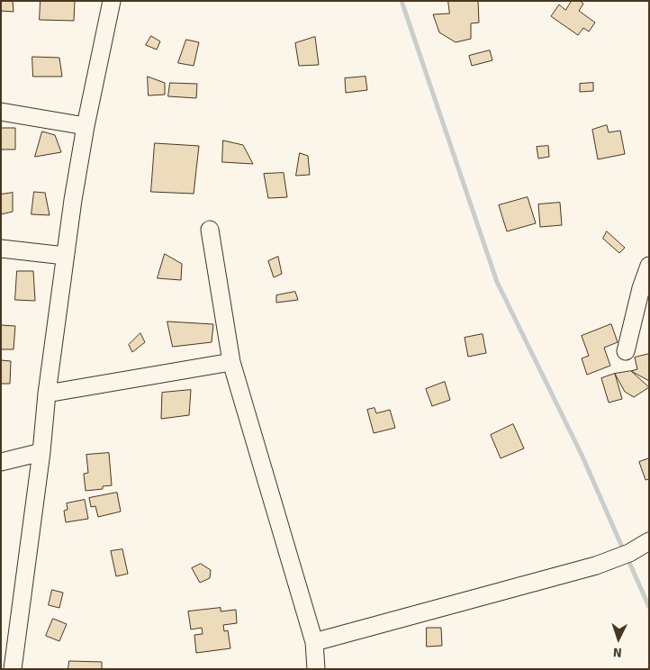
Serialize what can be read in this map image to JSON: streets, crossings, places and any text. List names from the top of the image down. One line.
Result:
{"north":"bottom"}
